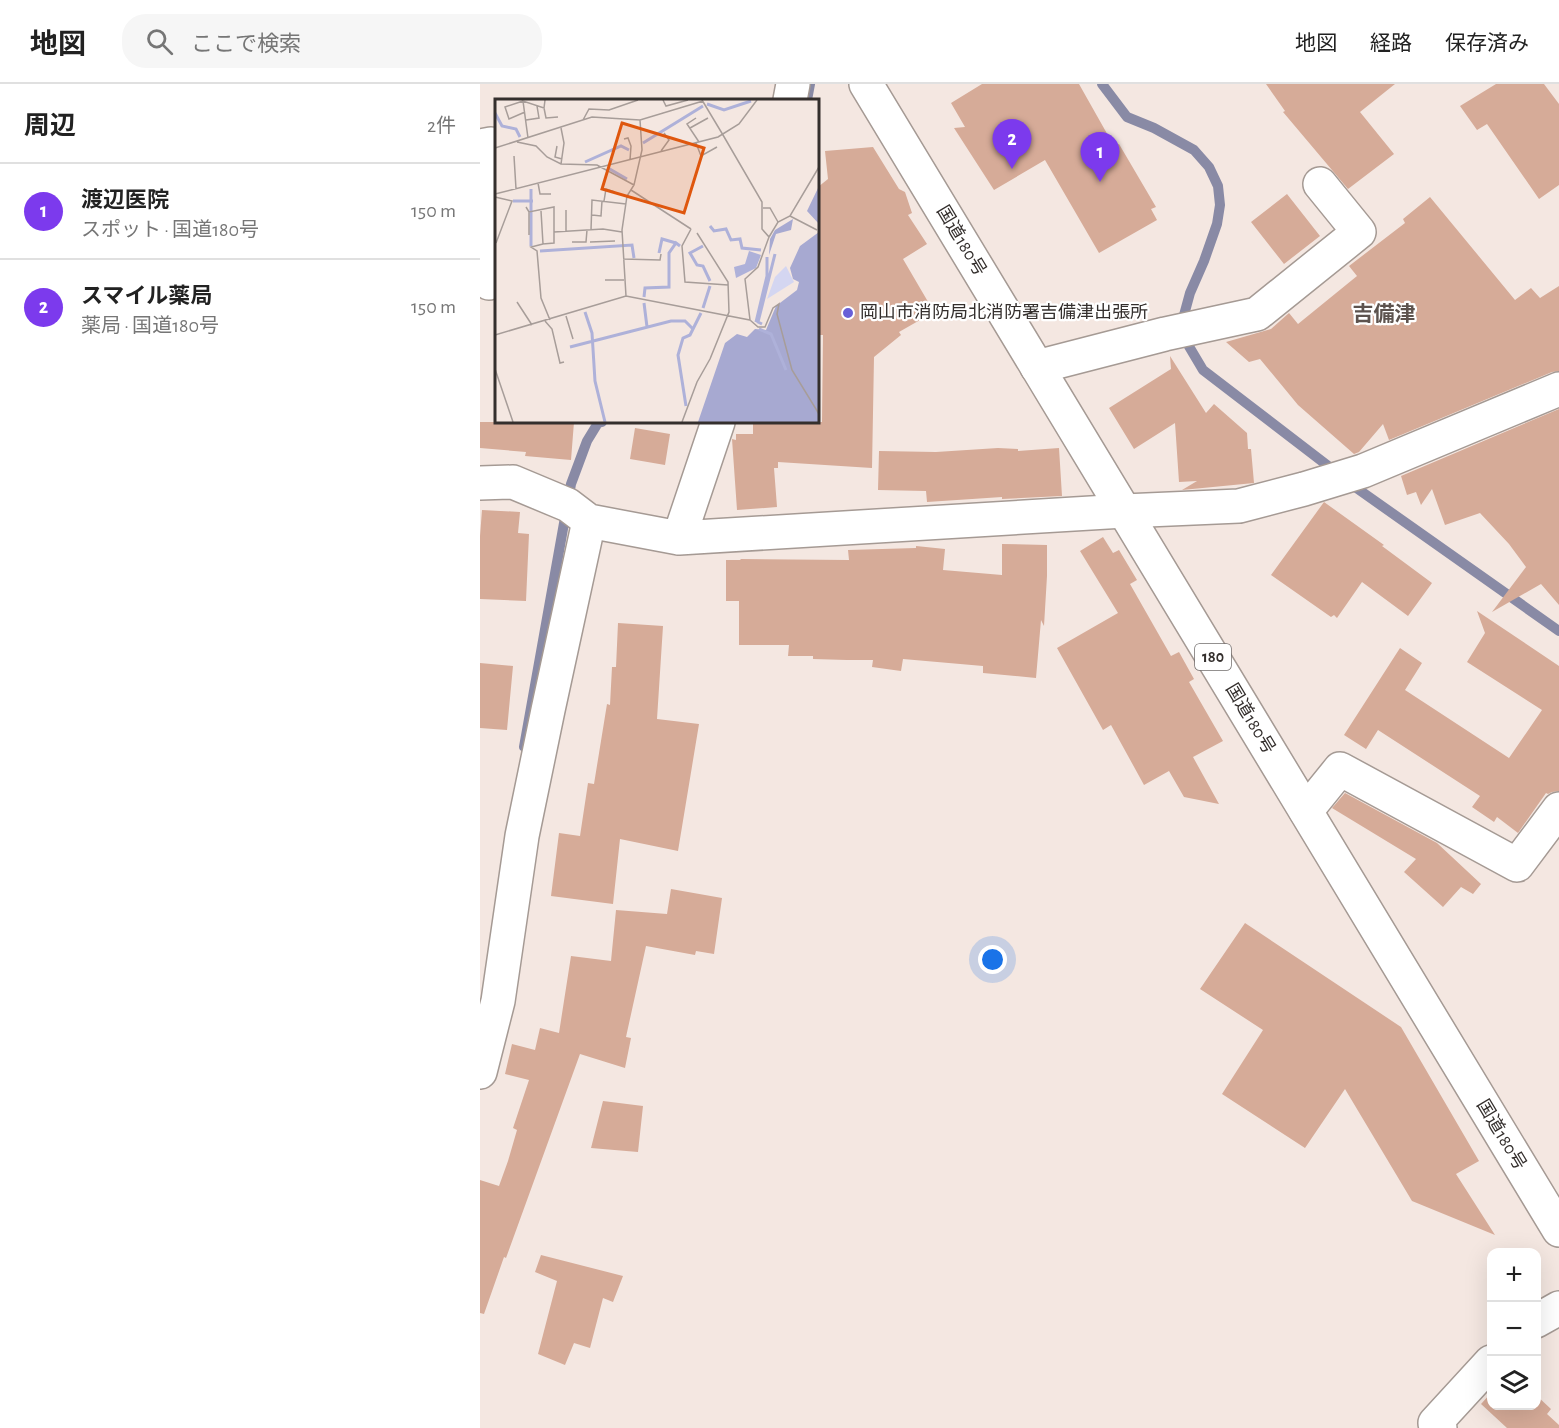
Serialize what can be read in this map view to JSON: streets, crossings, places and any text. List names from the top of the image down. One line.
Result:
{"streets":{"main road":["国道180号","180"]},"districts":["吉備津"],"places":["岡山市消防局北消防署吉備津出張所"],"page":{"header":"地図","search":"ここで検索","nav":["地図","経路","保存済み"],"heading":["周辺","2件"],"pins":["2","1"],"list":[{"mark":"1","name":"渡辺医院","note":"スポット · 国道180号","value":"150 m"},{"mark":"2","name":"スマイル薬局","note":"薬局 · 国道180号","value":"150 m"}],"map_buttons":["+","−"]}}
